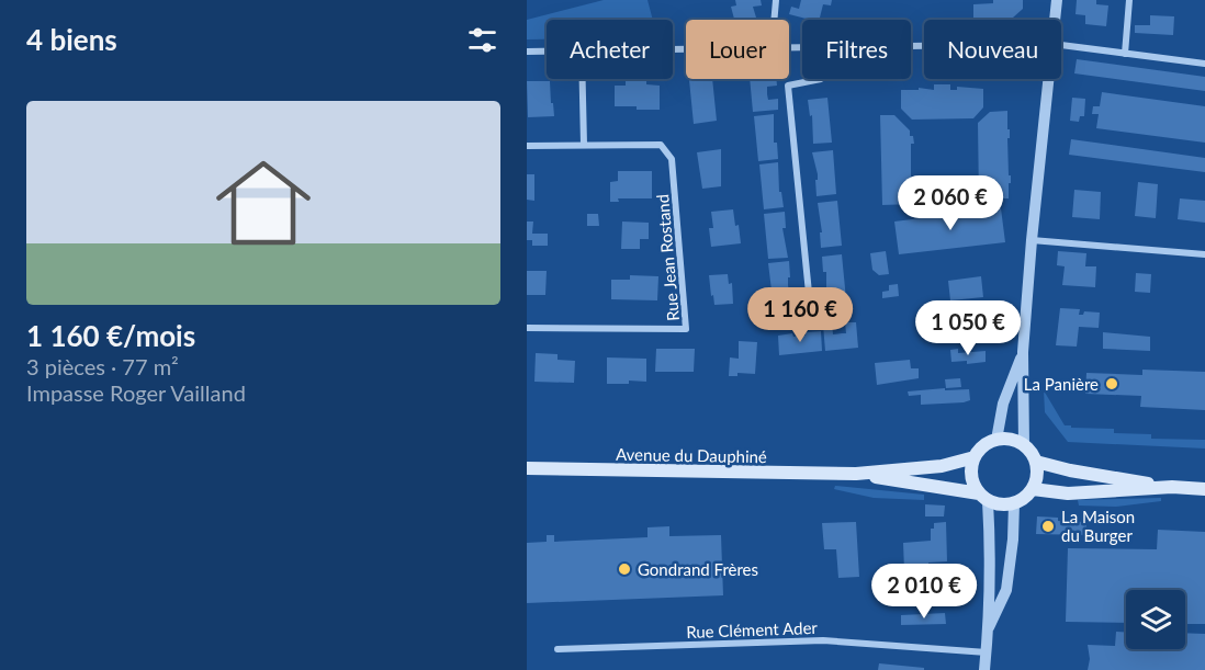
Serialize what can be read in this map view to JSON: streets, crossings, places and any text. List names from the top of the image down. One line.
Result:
{"streets":{"main road":["Avenue du Dauphiné"],"street":["Rue Jean Rostand","Rue Clément Ader"]},"places":["La Panière","La Maison du Burger","Gondrand Frères"],"page":{"heading":"4 biens","chip":["Acheter","Louer","Filtres","Nouveau"],"list":[{"name":"1 160 €/mois","note":"3 pièces · 77 m² · Impasse Roger Vailland"}],"price":["2 060 €","1 160 €","1 050 €","2 010 €"]}}
